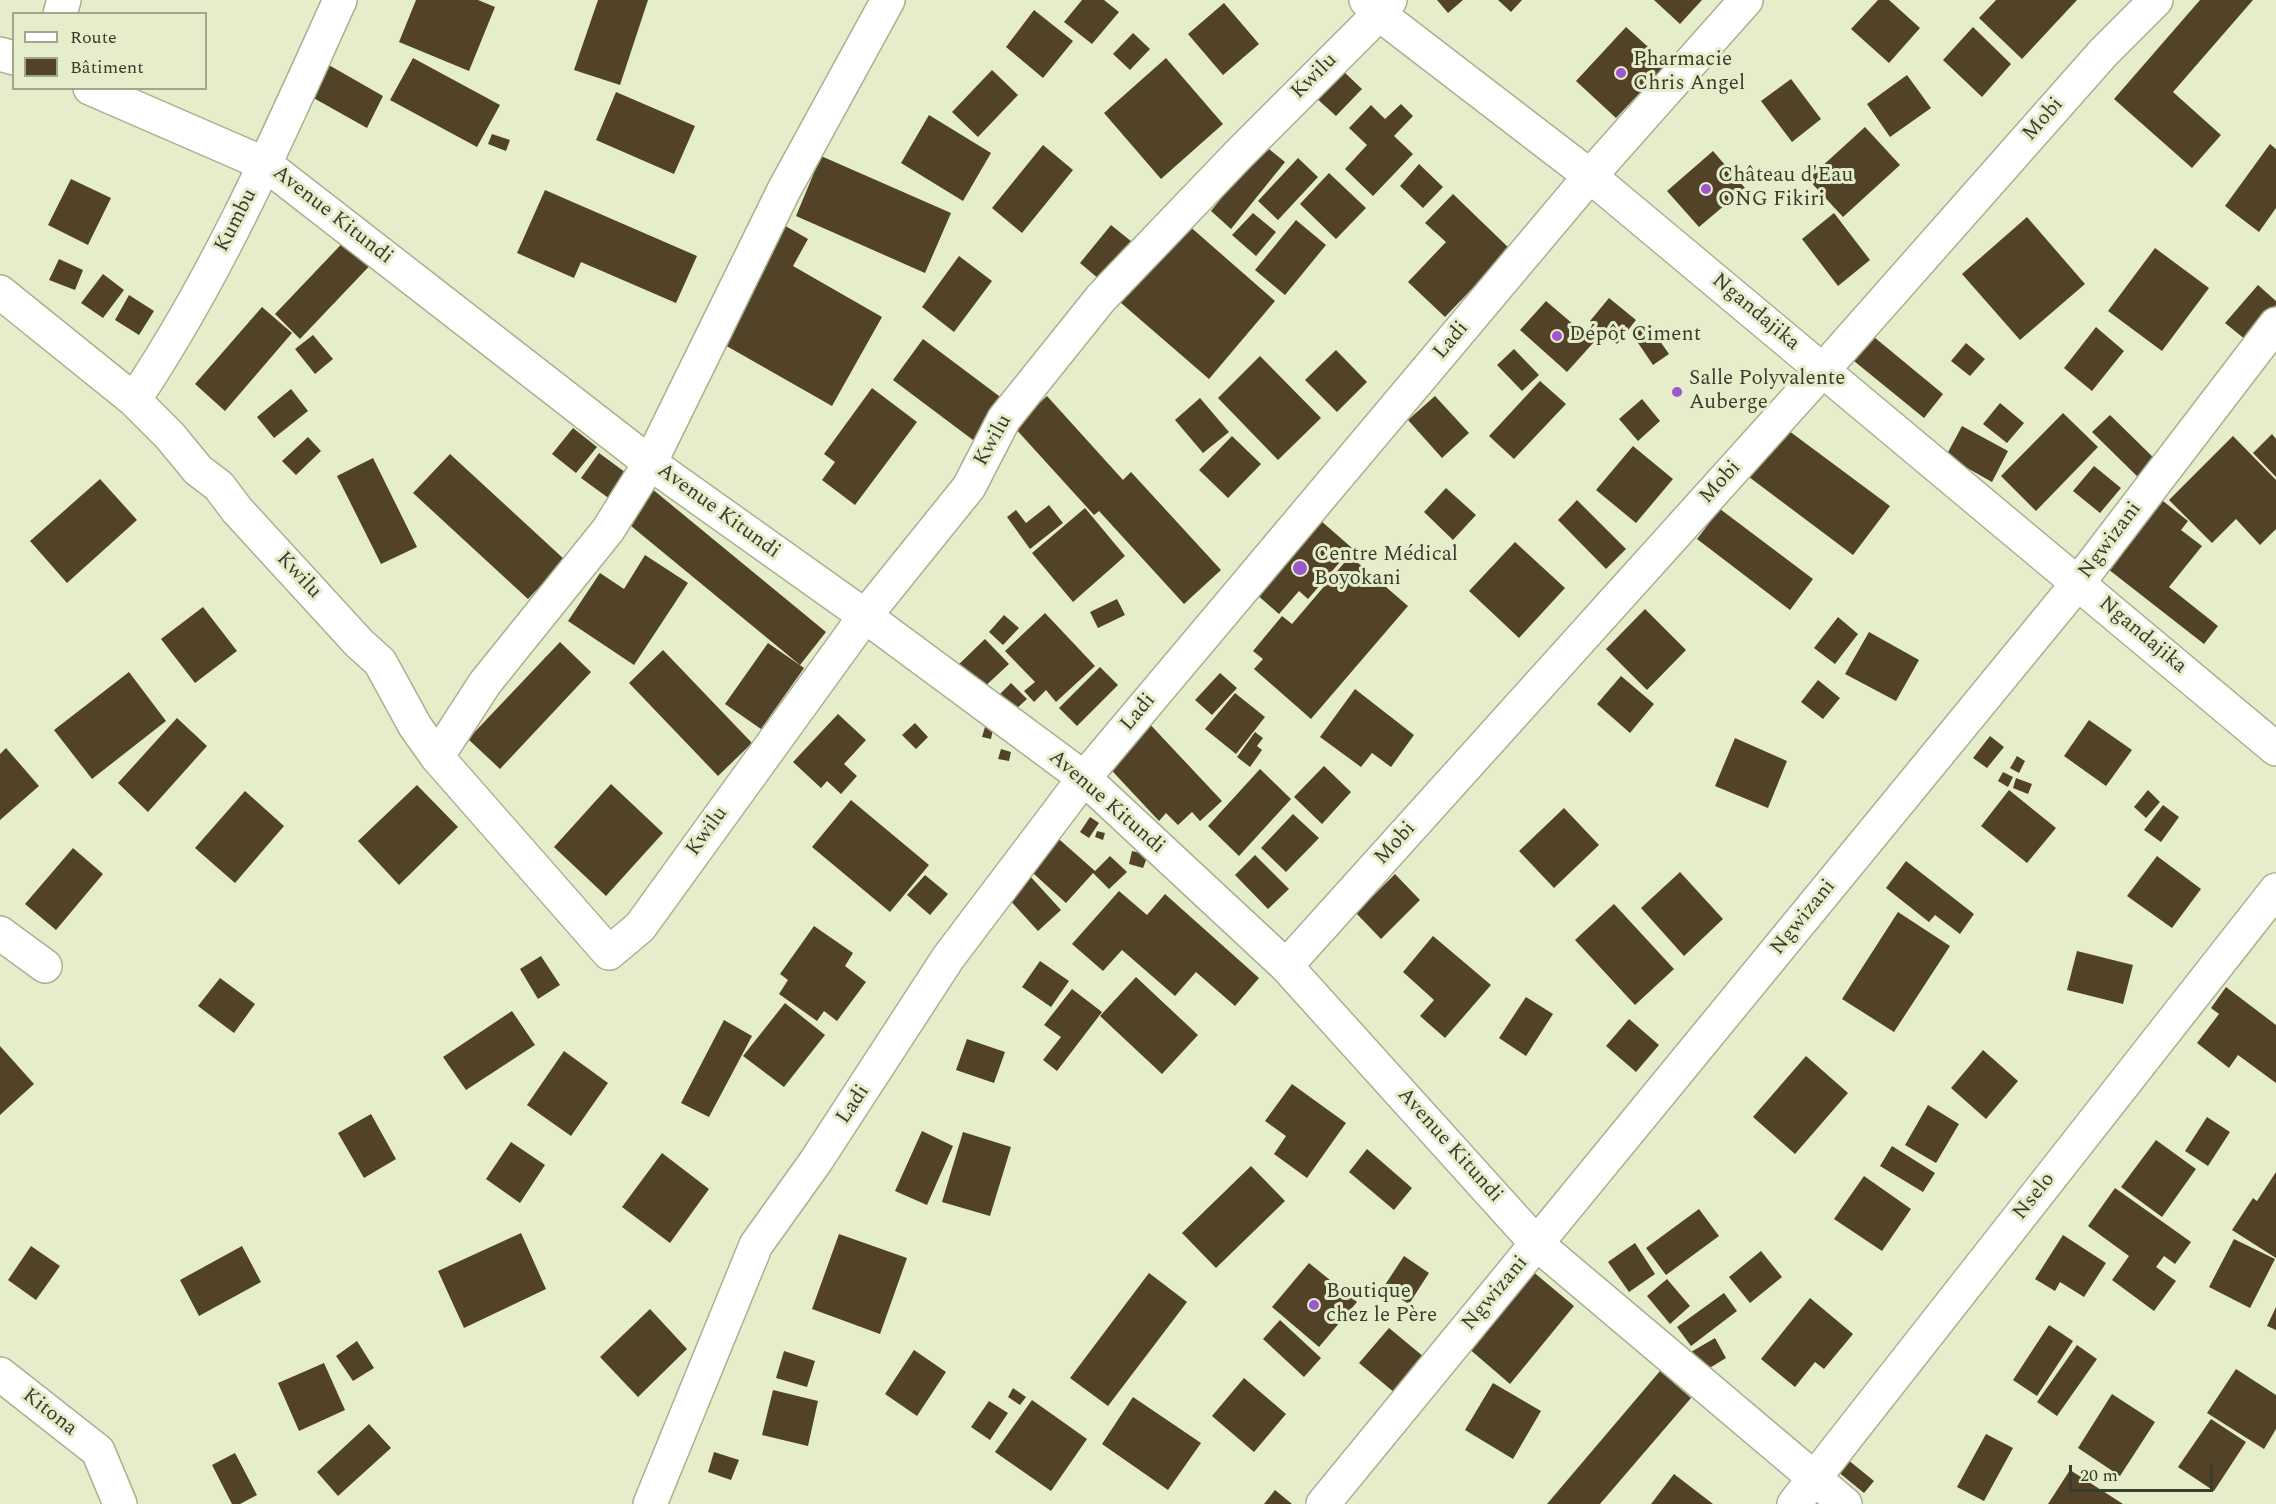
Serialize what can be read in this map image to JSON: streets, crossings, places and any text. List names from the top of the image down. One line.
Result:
{"streets":{"street":["Kwilu","Mobi","Avenue Kitundi","Kumbu","Ngandajika","Ladi","Ngwizani","Nselo","Kitona"]},"crossings":[["Kwilu","Avenue Kitundi"],["Kwilu","Kumbu"],["Kwilu","Ngandajika"],["Mobi","Avenue Kitundi"],["Mobi","Ngandajika"],["Avenue Kitundi","Kumbu"],["Avenue Kitundi","Ladi"],["Avenue Kitundi","Ngwizani"],["Avenue Kitundi","Nselo"],["Ngandajika","Ladi"],["Ngandajika","Ngwizani"]],"places":["Pharmacie Chris Angel","Château d'Eau ONG Fikiri","Dépôt Ciment","Salle Polyvalente Auberge","Centre Médical Boyokani","Boutique chez le Père"],"legend":["Route","Bâtiment"],"scale_bar":"20 m"}
